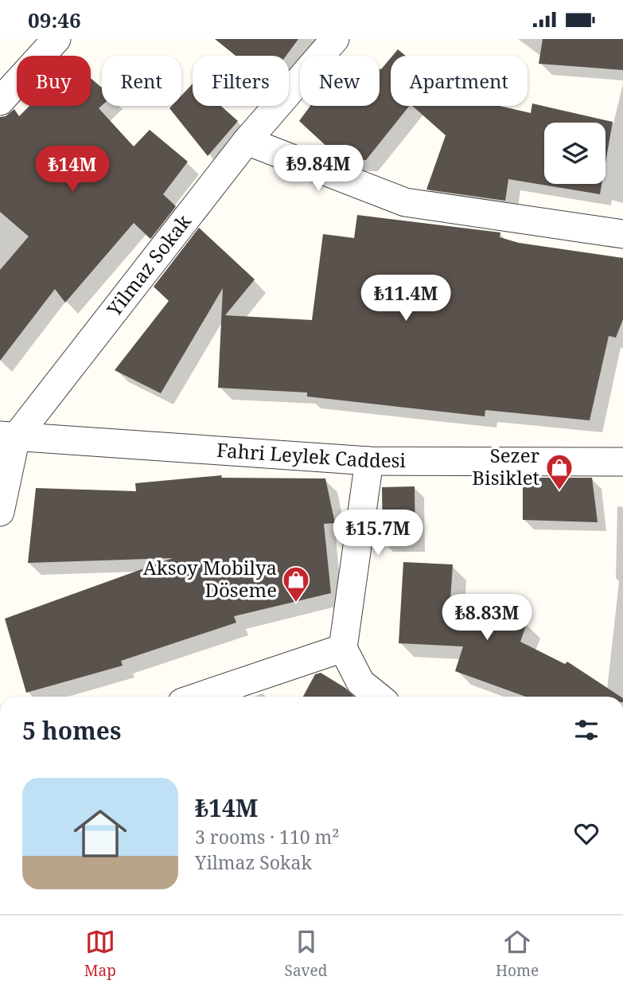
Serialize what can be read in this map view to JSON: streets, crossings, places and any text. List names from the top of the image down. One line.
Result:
{"streets":{"street":["Yilmaz Sokak","Fahri Leylek Caddesi"]},"crossings":[["Yilmaz Sokak","Fahri Leylek Caddesi"]],"places":{"shop":["Sezer Bisiklet","Aksoy Mobilya Döseme"]},"page":{"status":"09:46","chip":["Buy","Rent","Filters","New","Apartment"],"price":["₺9.84M","₺14M","₺11.4M","₺15.7M","₺8.83M"],"heading":"5 homes","list":[{"name":"₺14M","note":"3 rooms · 110 m² · Yilmaz Sokak"}],"tabs":["Map","Saved","Home"]}}
